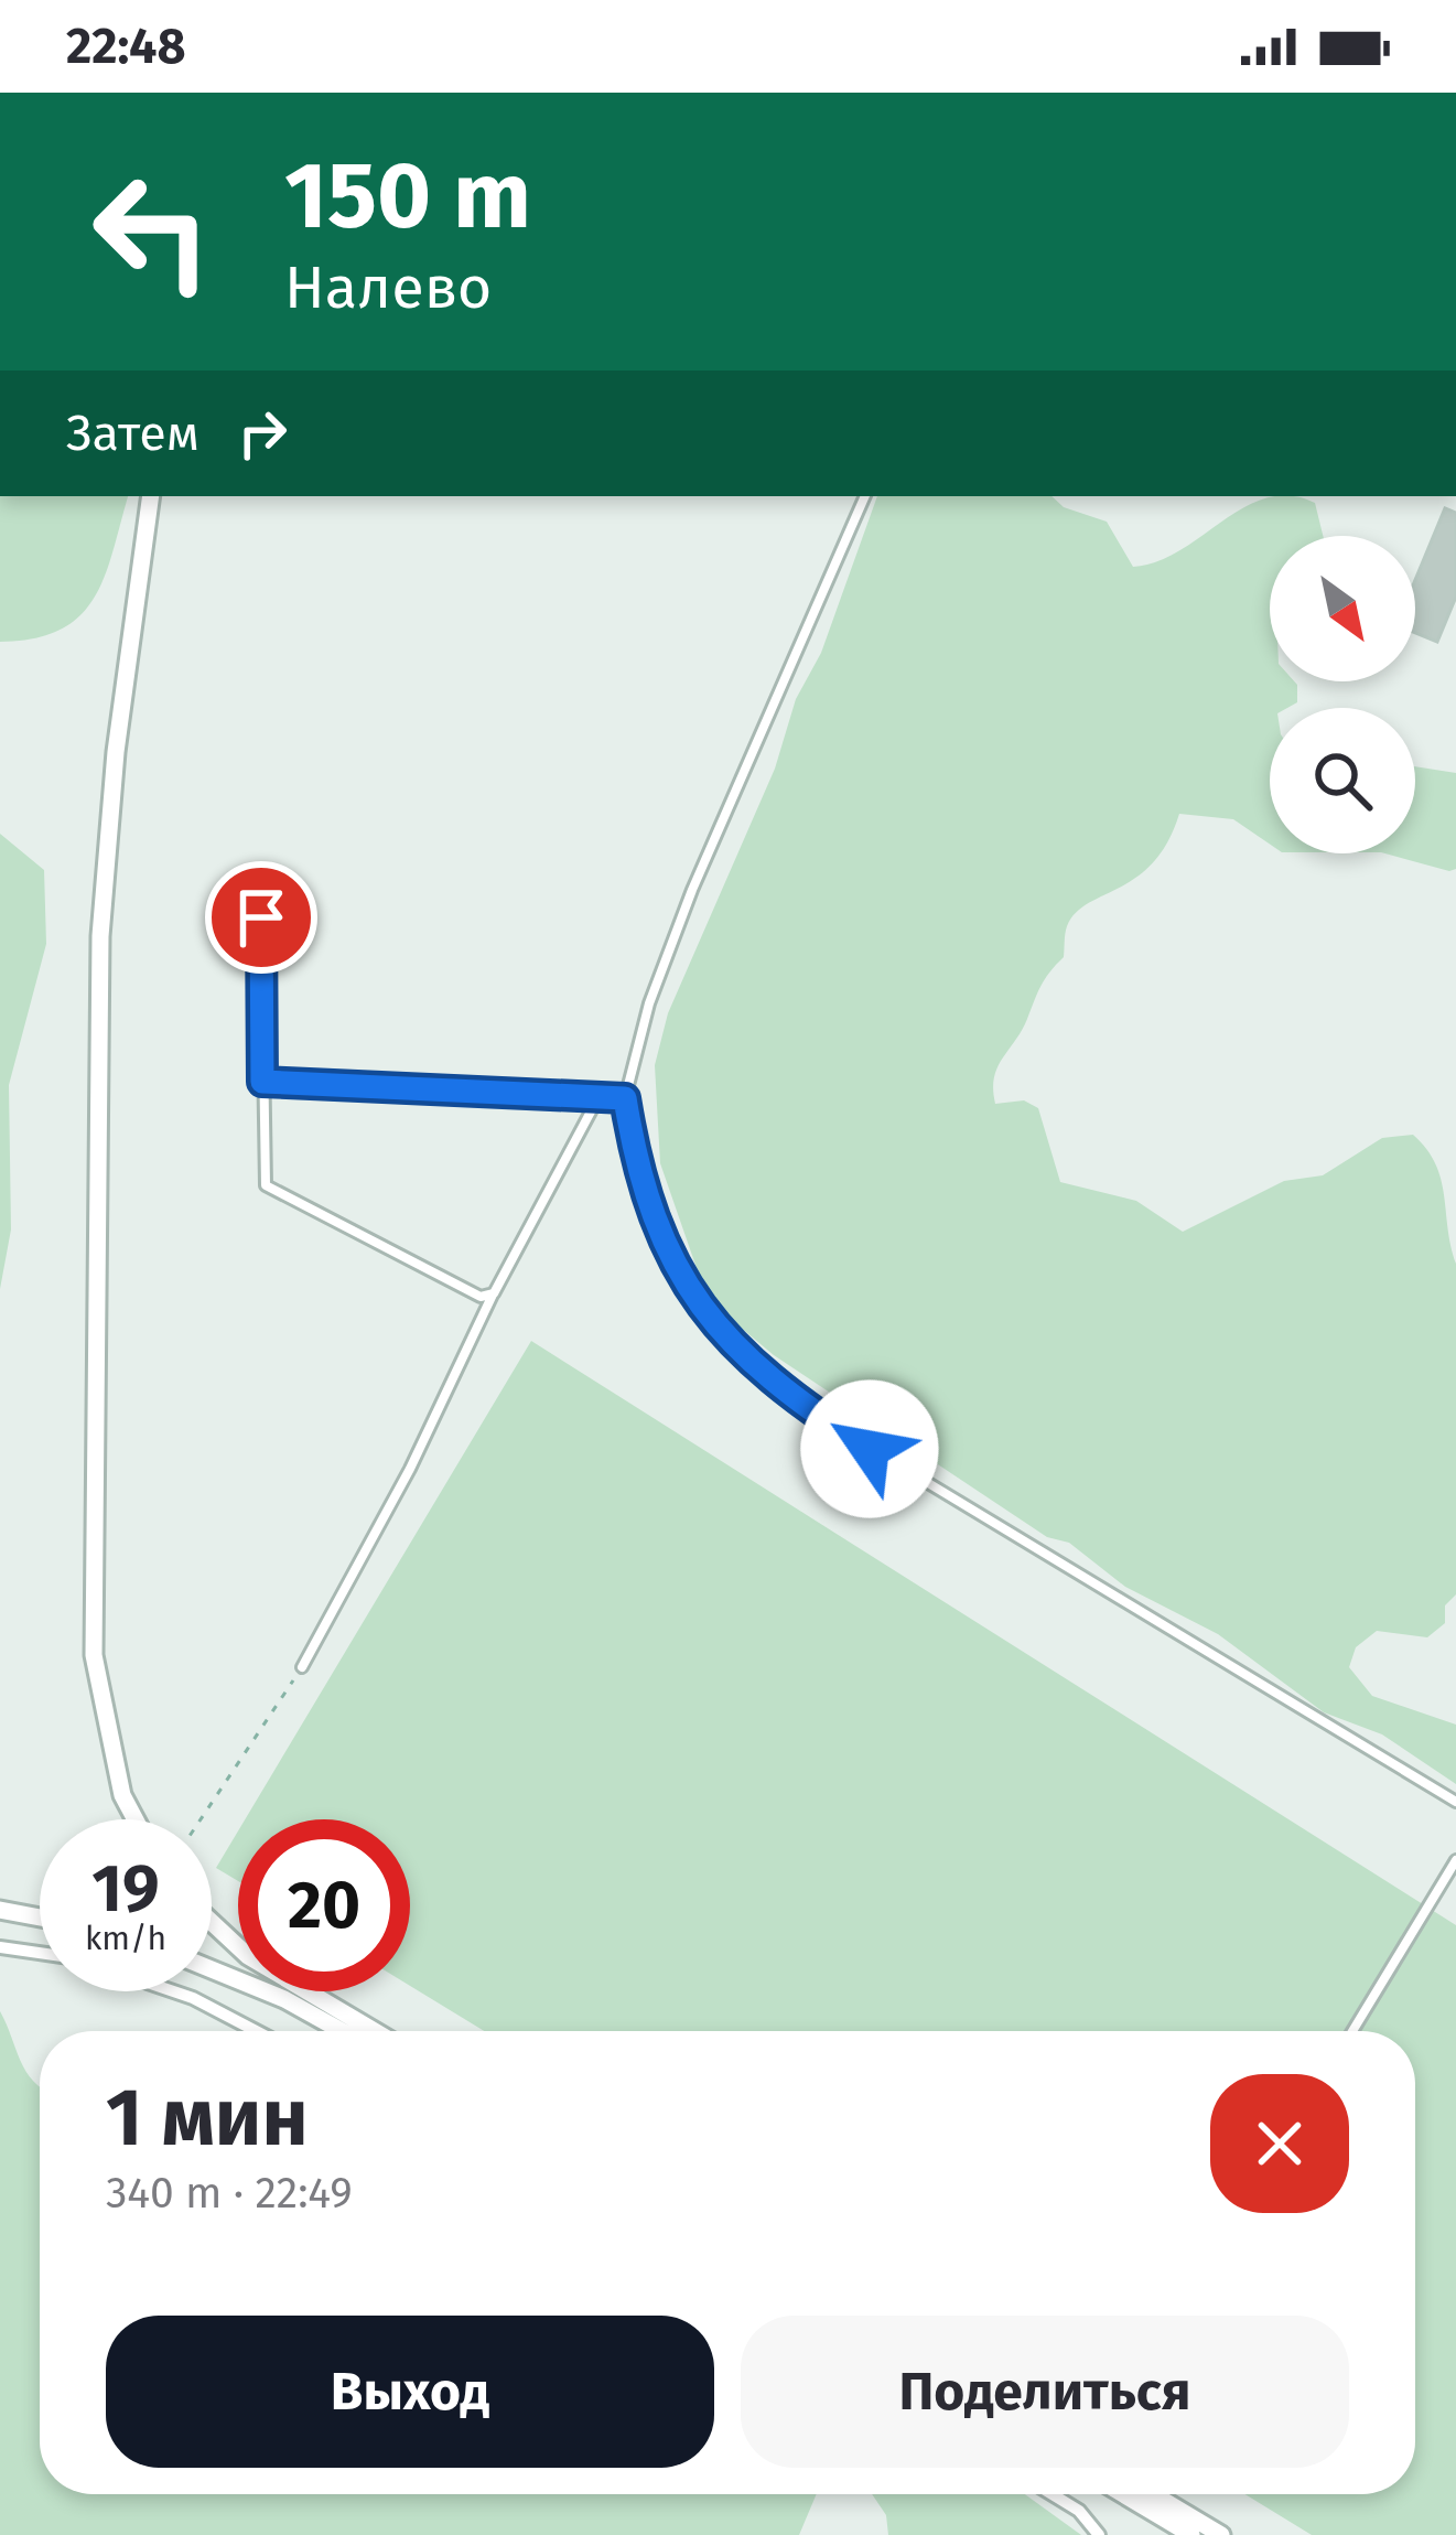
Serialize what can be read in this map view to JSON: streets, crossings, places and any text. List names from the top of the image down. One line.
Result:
{"north":"bottom right","page":{"status":"22:48","turn":["150 m","Налево"],"then":"Затем","speed":"19 km/h","limit":"20","heading":["1 мин","340 m · 22:49"],"buttons":["Выход","Поделиться"]}}
